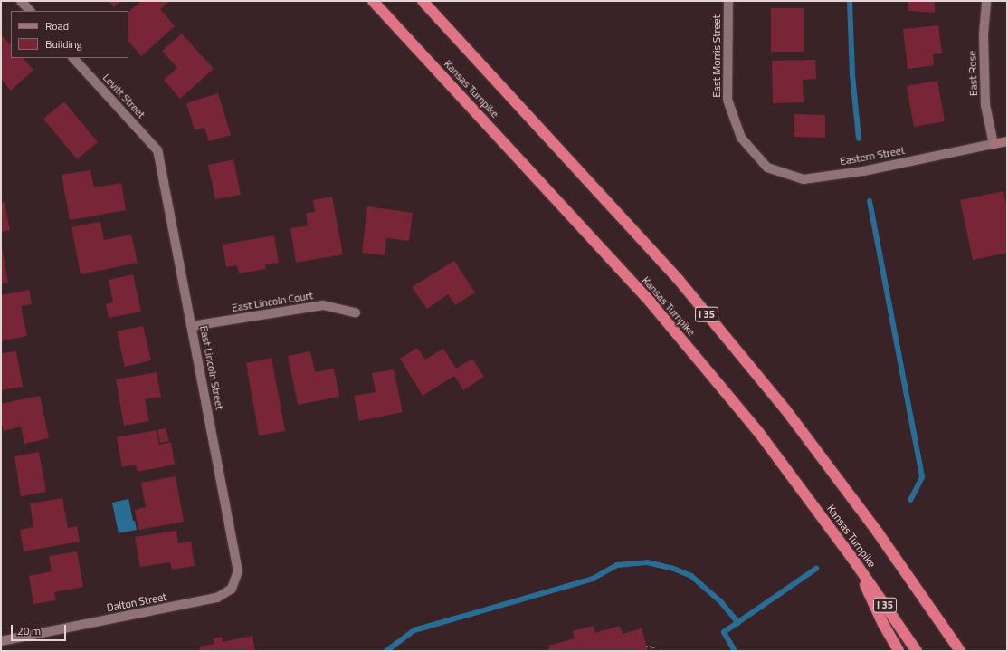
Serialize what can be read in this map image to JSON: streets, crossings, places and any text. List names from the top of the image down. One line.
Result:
{"streets":{"highway":["Kansas Turnpike","I 35"],"street":["East Morris Street","East Rose","Levitt Street","Eastern Street","East Lincoln Court","East Lincoln Street","Dalton Street"]},"crossings":[["East Morris Street","Eastern Street"],["East Rose","Eastern Street"],["Levitt Street","East Lincoln Street"],["East Lincoln Court","East Lincoln Street"],["East Lincoln Street","Dalton Street"]],"legend":["Road","Building"],"scale_bar":"20 m"}
